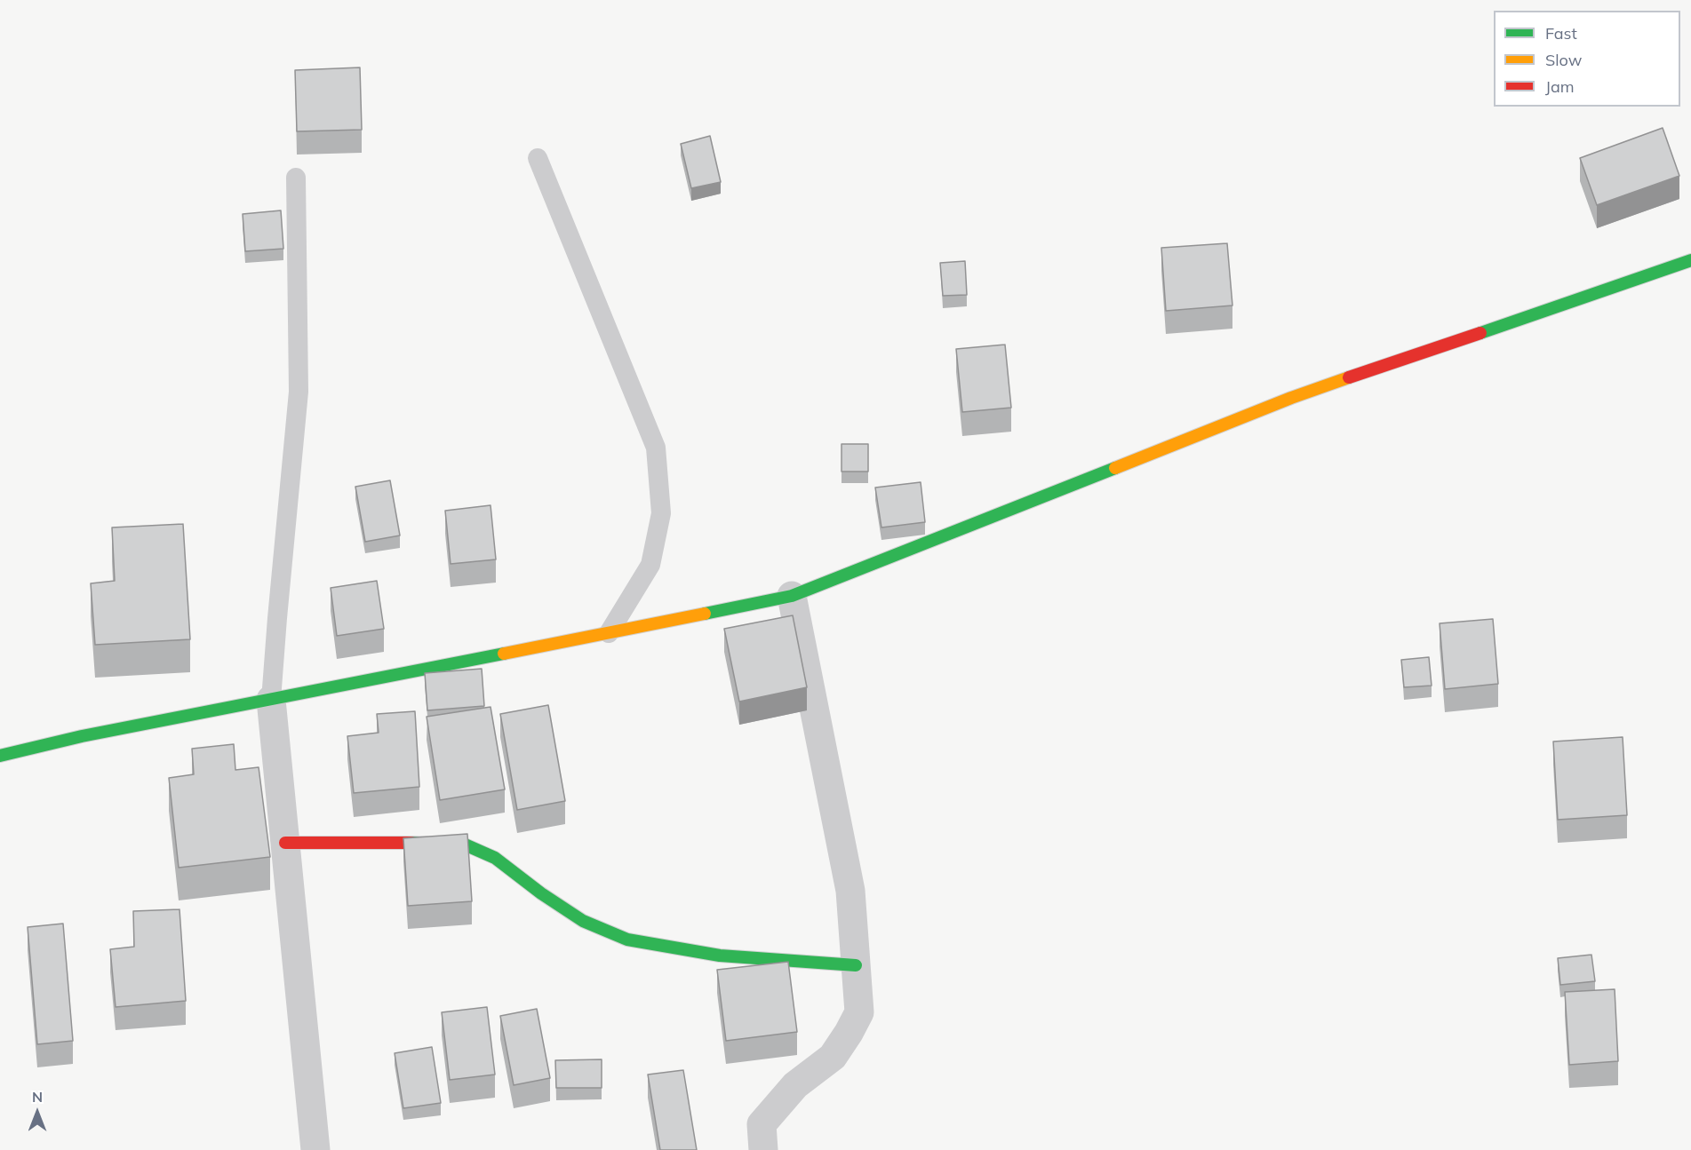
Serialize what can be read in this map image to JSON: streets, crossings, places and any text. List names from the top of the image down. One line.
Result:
{"legend":["Fast","Slow","Jam"],"north":"top"}
